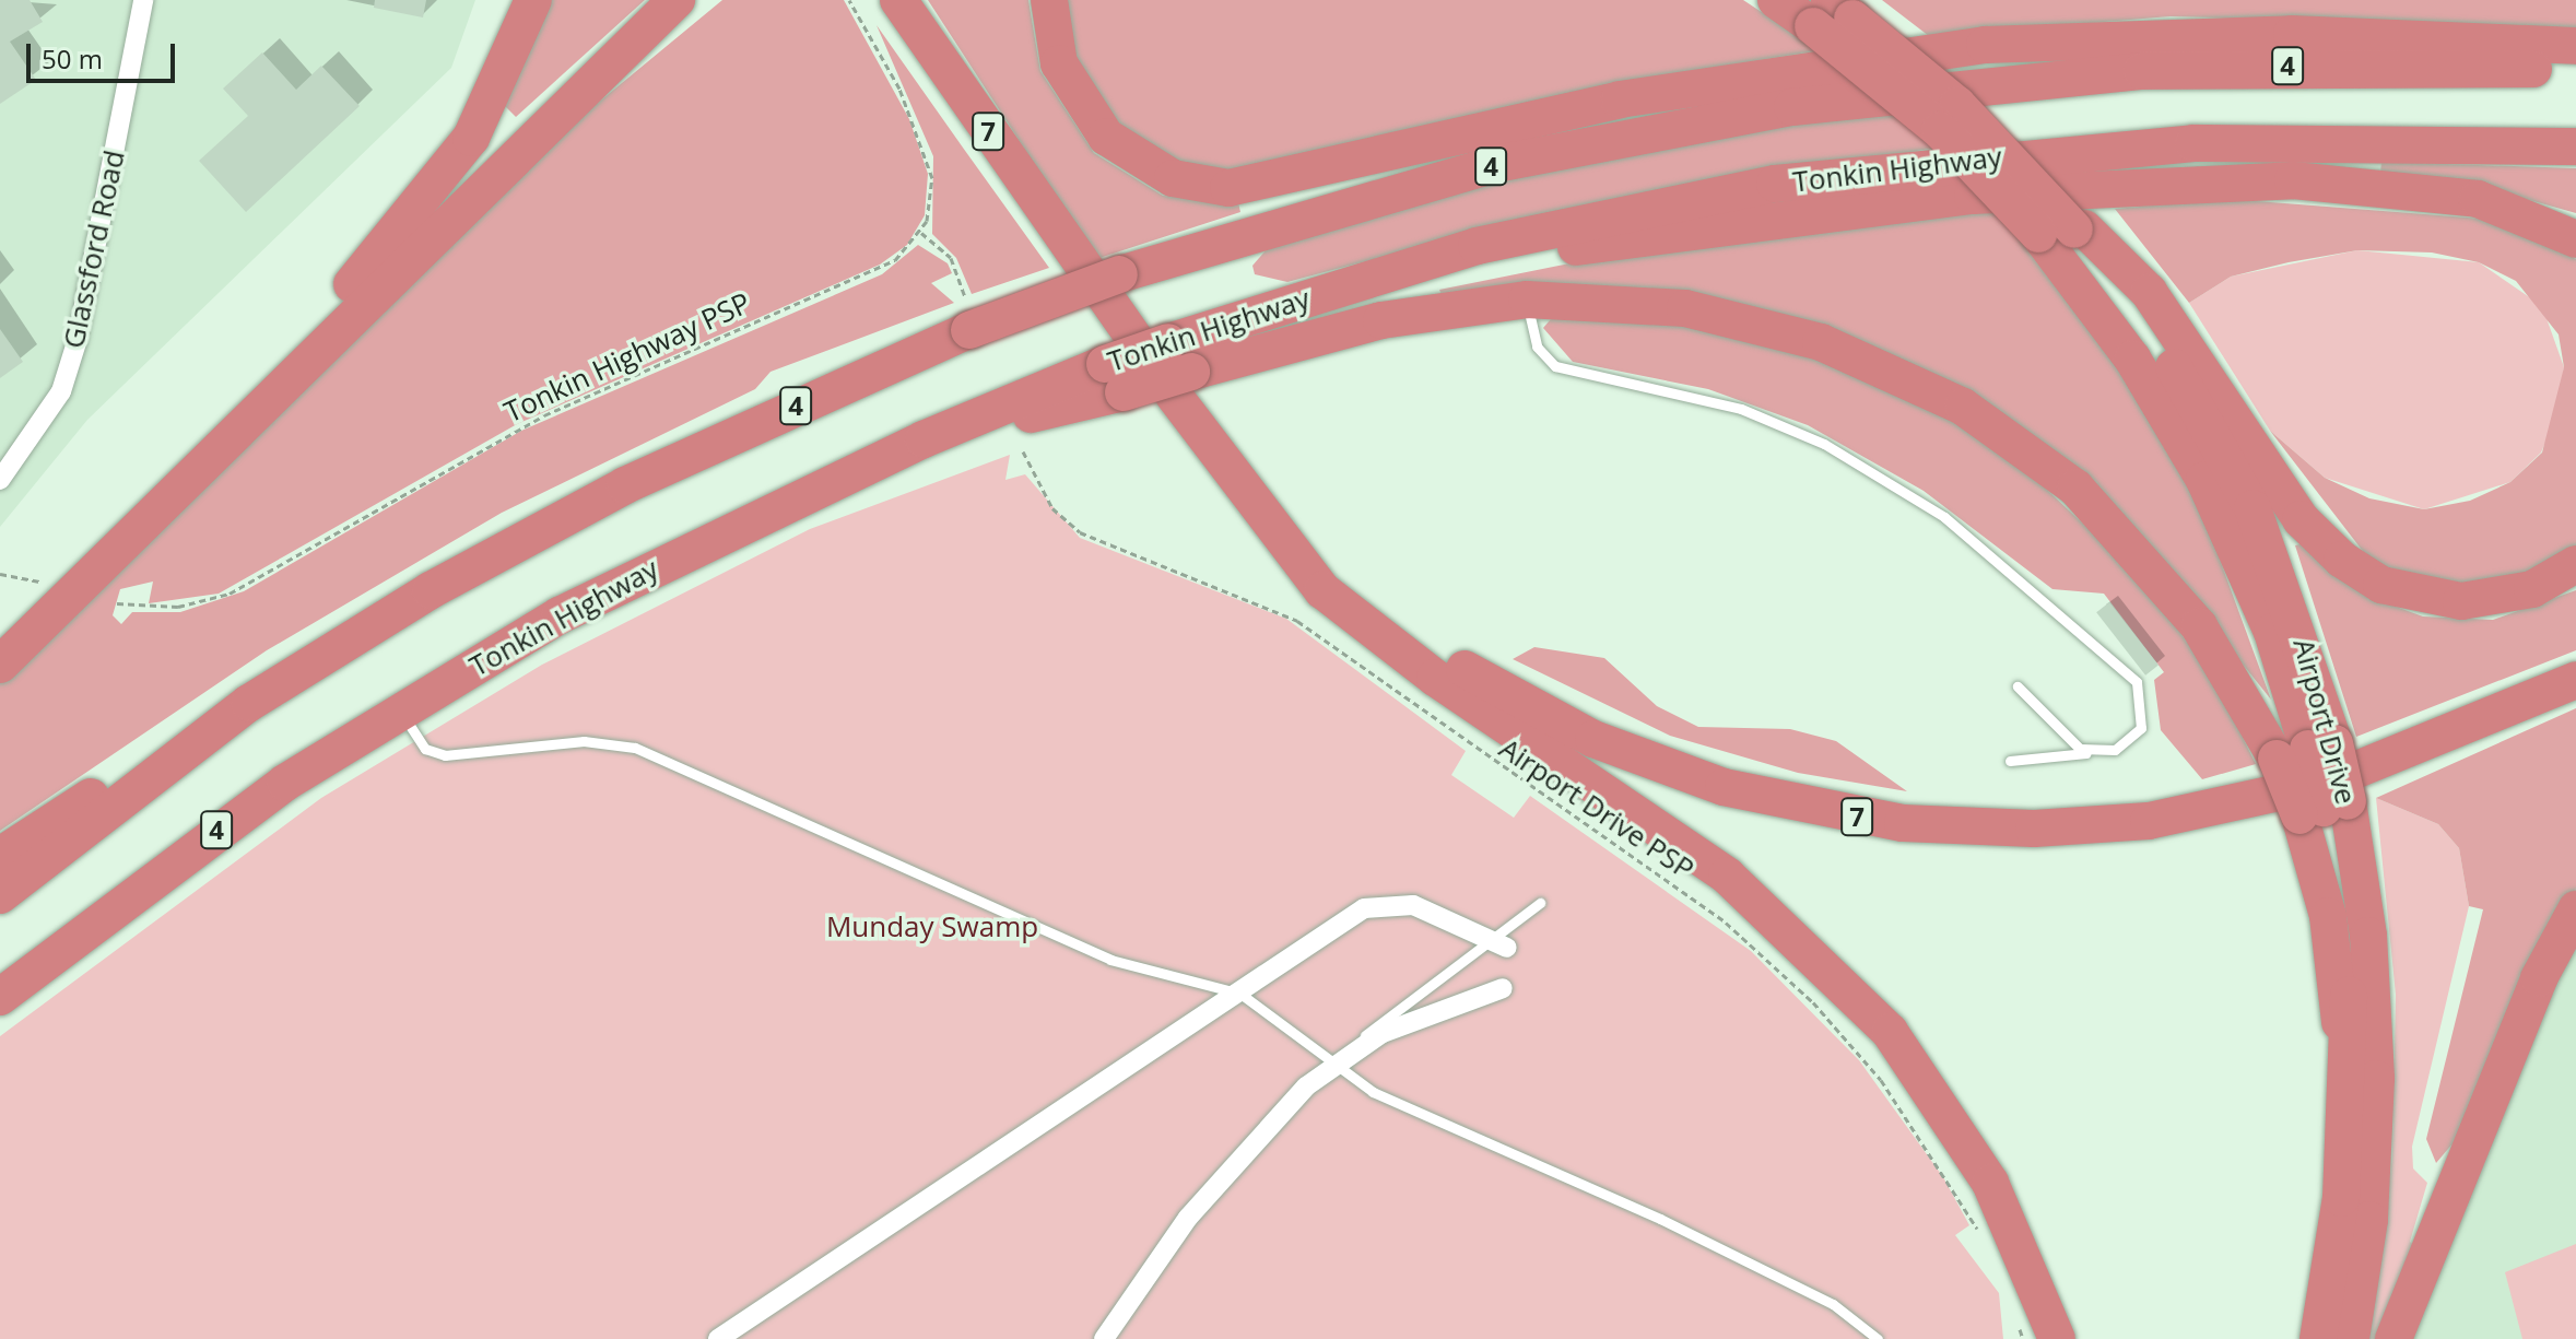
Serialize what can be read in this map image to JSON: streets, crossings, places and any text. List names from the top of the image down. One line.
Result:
{"streets":{"highway":["4","7","Tonkin Highway","Airport Drive"],"street":["Glassford Road"],"path":["Tonkin Highway PSP","Airport Drive PSP"]},"parks":["Munday Swamp"],"scale_bar":"50 m"}
